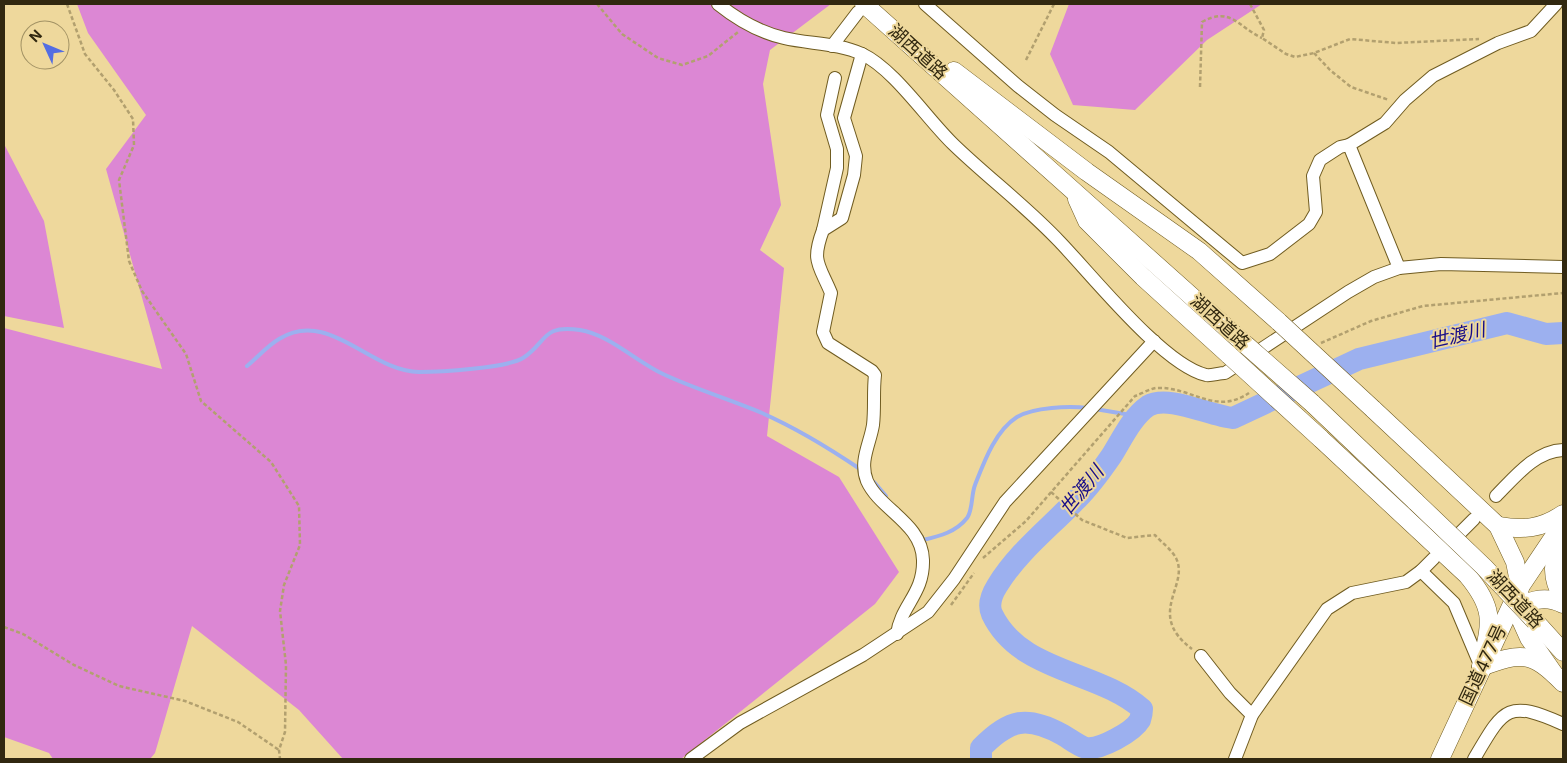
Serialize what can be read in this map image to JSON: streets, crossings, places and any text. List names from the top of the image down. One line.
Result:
{"streets":{"highway":["湖西道路","国道477号"]},"water":["世渡川"],"north":"top left"}
